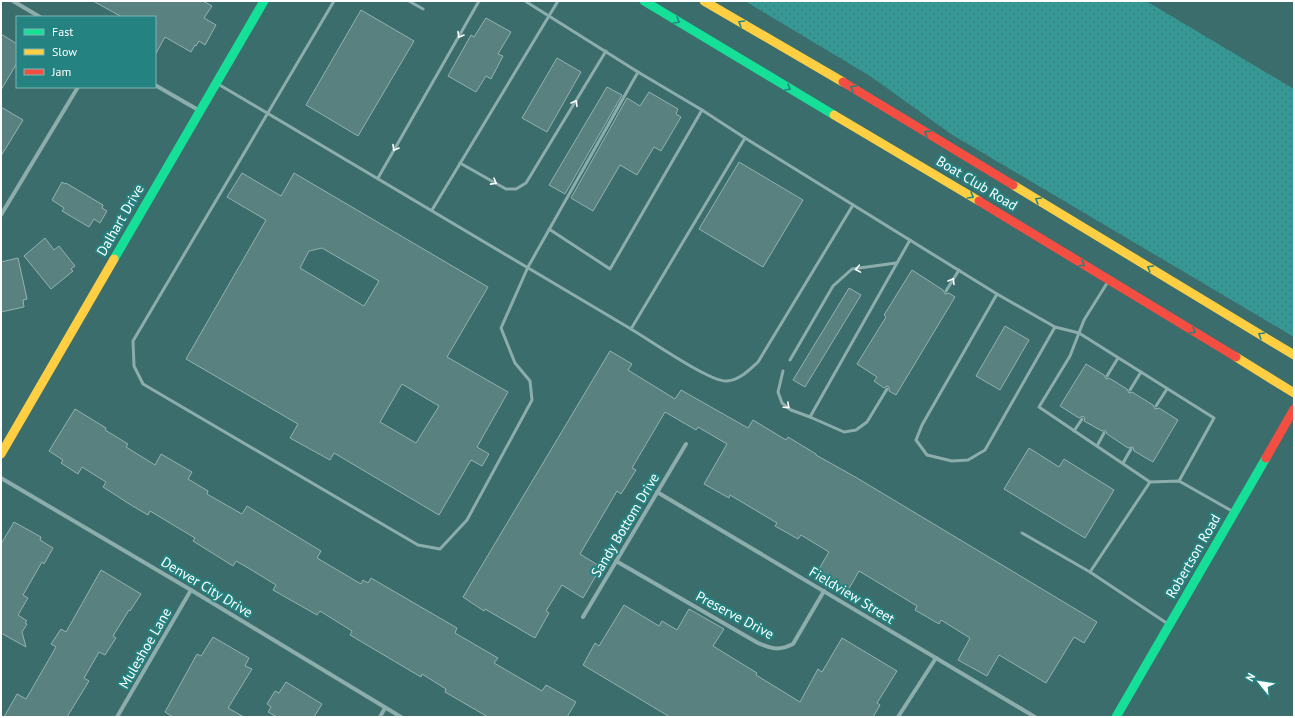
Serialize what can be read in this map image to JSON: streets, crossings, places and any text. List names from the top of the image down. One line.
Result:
{"streets":{"main road":["Boat Club Road","Dalhart Drive","Robertson Road"],"street":["Sandy Bottom Drive","Denver City Drive","Fieldview Street","Preserve Drive","Muleshoe Lane"]},"crossings":[["Sandy Bottom Drive","Fieldview Street"],["Sandy Bottom Drive","Preserve Drive"],["Denver City Drive","Muleshoe Lane"],["Fieldview Street","Preserve Drive"]],"legend":["Fast","Slow","Jam"],"north":"top left"}
